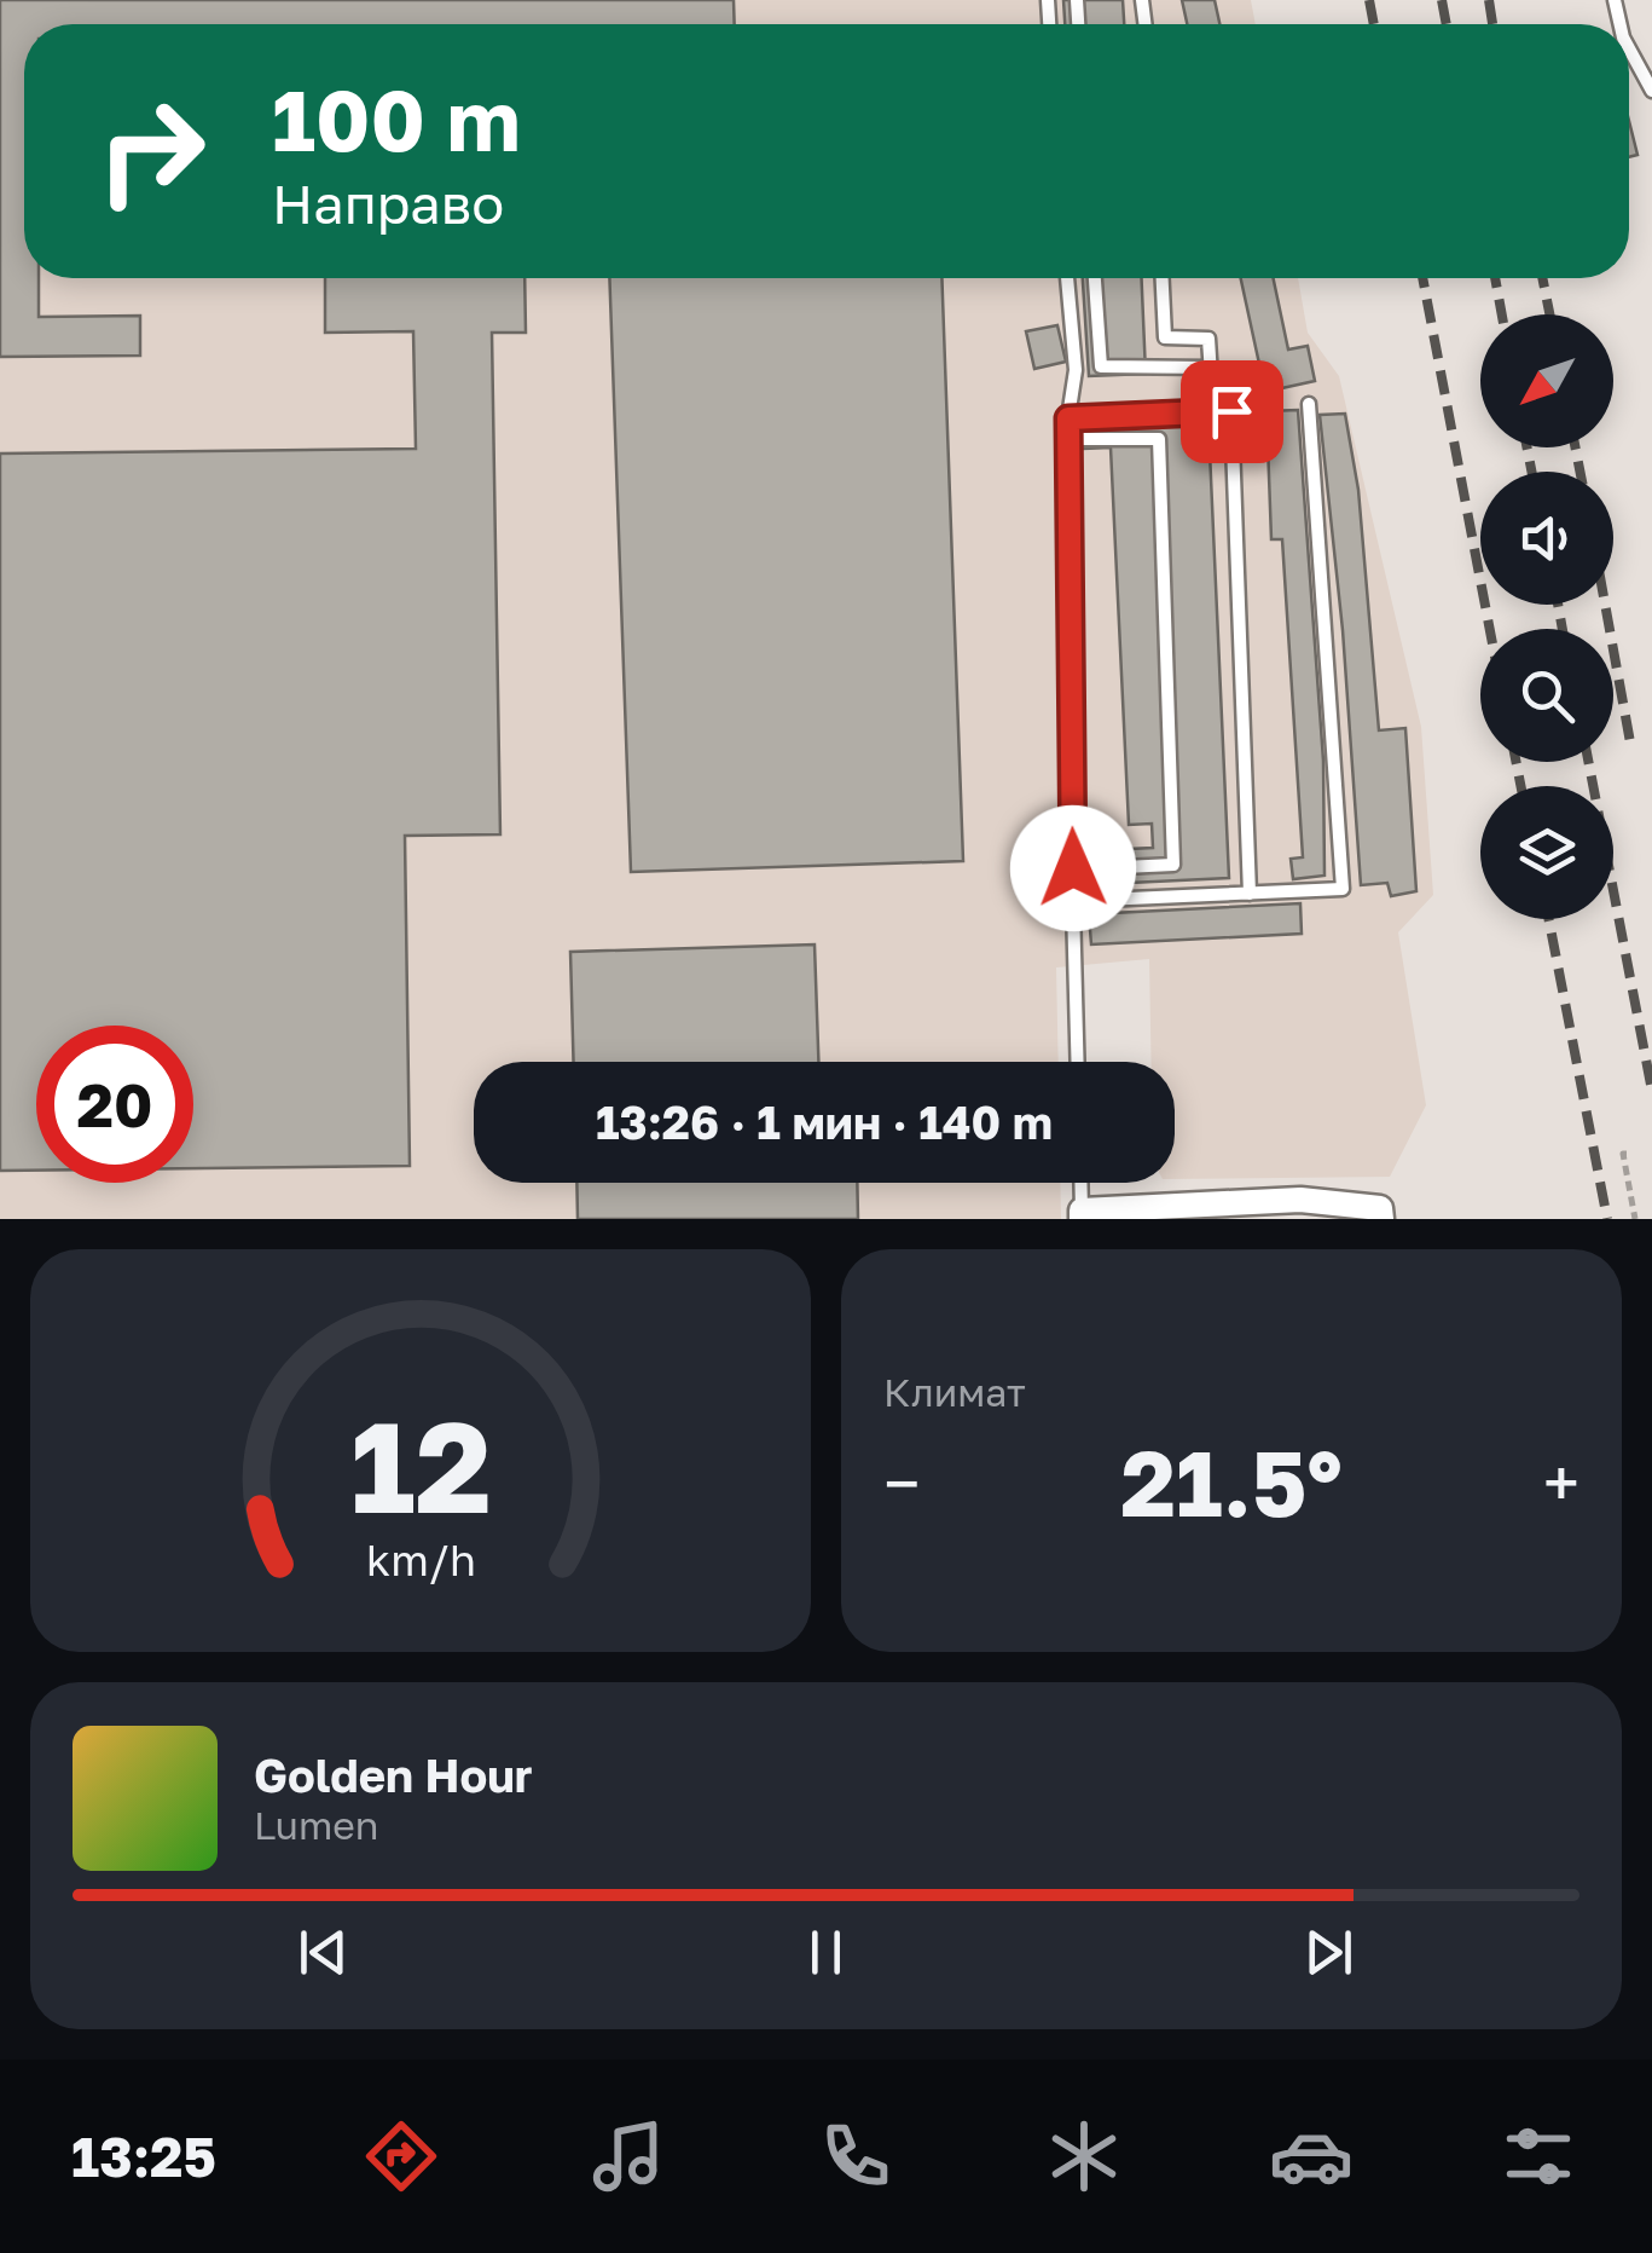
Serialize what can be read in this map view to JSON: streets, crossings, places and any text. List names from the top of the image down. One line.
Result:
{"north":"bottom left","page":{"turn":["100 m","Направо"],"limit":"20","trip":"13:26 · 1 мин · 140 m","tile":"Климат","heat":["−","21.5°","+"],"song":["Golden Hour","Lumen"],"tabs":"13:25","gauge":["12","km/h"]}}
